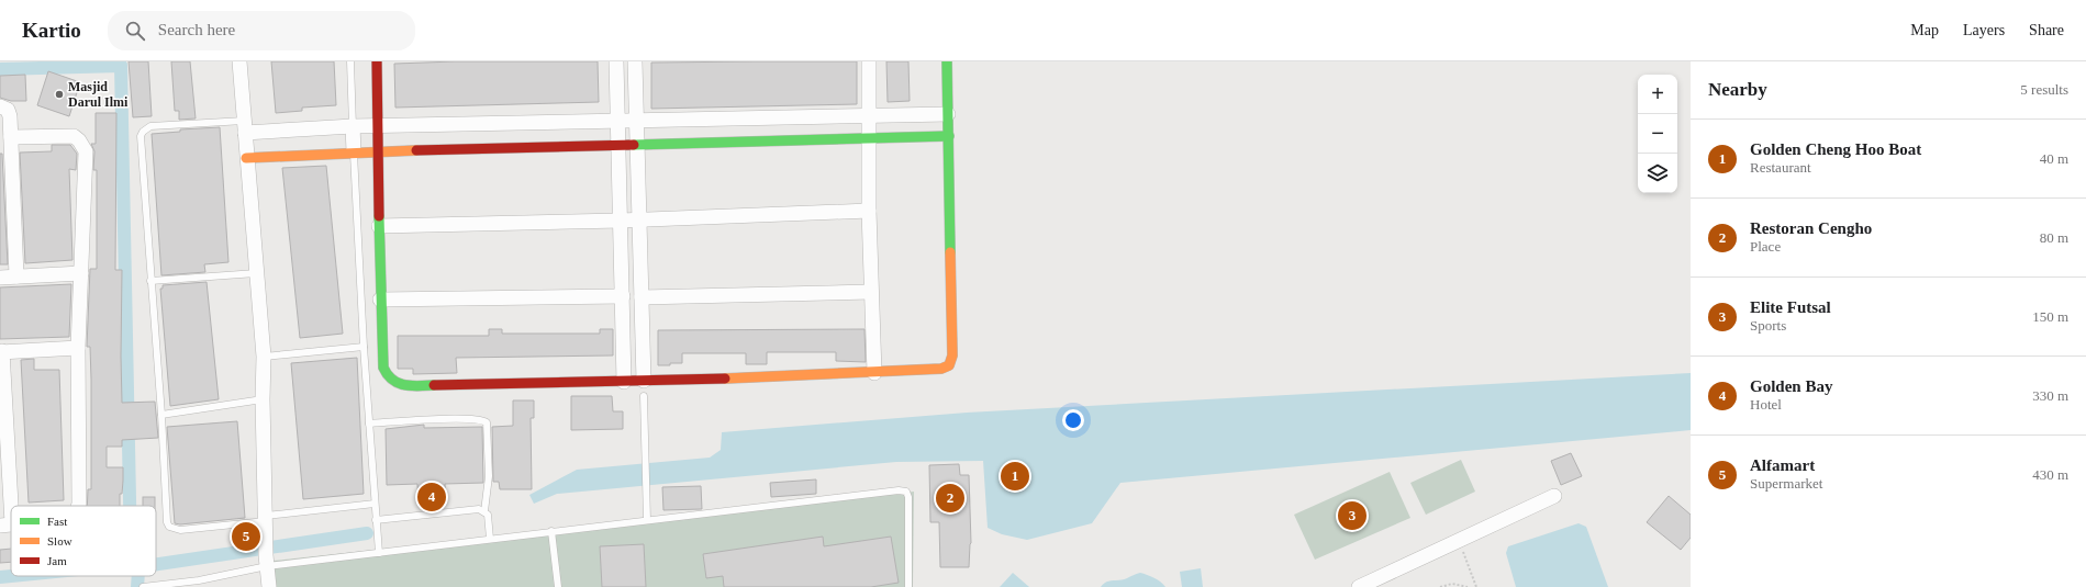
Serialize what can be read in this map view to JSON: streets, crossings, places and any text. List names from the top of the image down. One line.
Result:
{"places":["Masjid Darul Ilmi"],"legend":["Fast","Slow","Jam"],"page":{"header":"Kartio","search":"Search here","nav":["Map","Layers","Share"],"heading":["Nearby","5 results"],"map_buttons":["+","−"],"list":[{"mark":"1","name":"Golden Cheng Hoo Boat","note":"Restaurant","value":"40 m"},{"mark":"2","name":"Restoran Cengho","note":"Place","value":"80 m"},{"mark":"3","name":"Elite Futsal","note":"Sports","value":"150 m"},{"mark":"4","name":"Golden Bay","note":"Hotel","value":"330 m"},{"mark":"5","name":"Alfamart","note":"Supermarket","value":"430 m"}],"pins":["1","4","2","3","5"]}}
